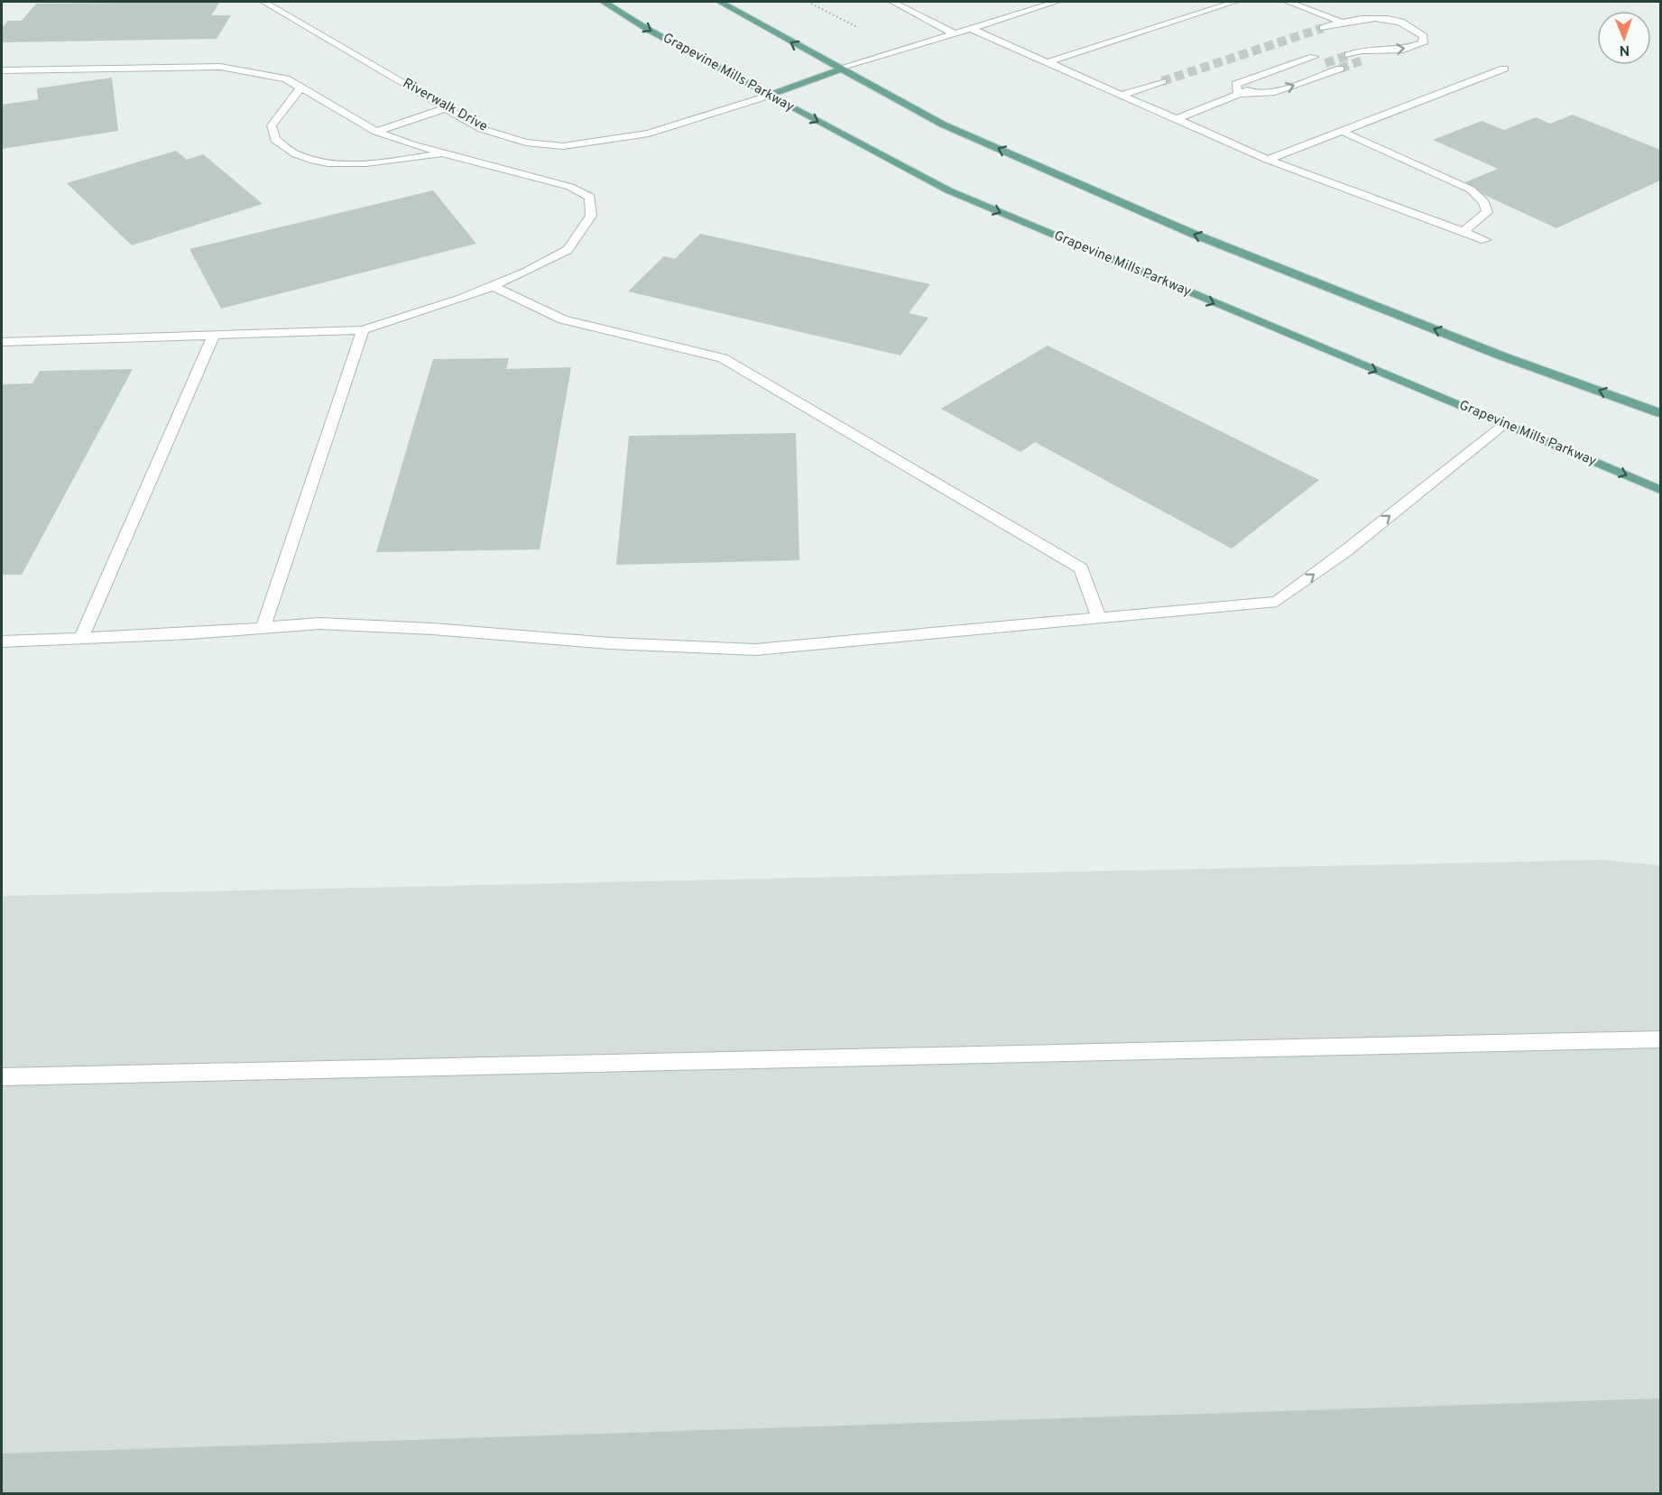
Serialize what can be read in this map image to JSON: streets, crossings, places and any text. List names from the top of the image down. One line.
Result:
{"streets":{"main road":["Grapevine Mills Parkway"],"lane":["Riverwalk Drive"]},"crossings":[["Grapevine Mills Parkway","Riverwalk Drive"]],"north":"bottom"}
